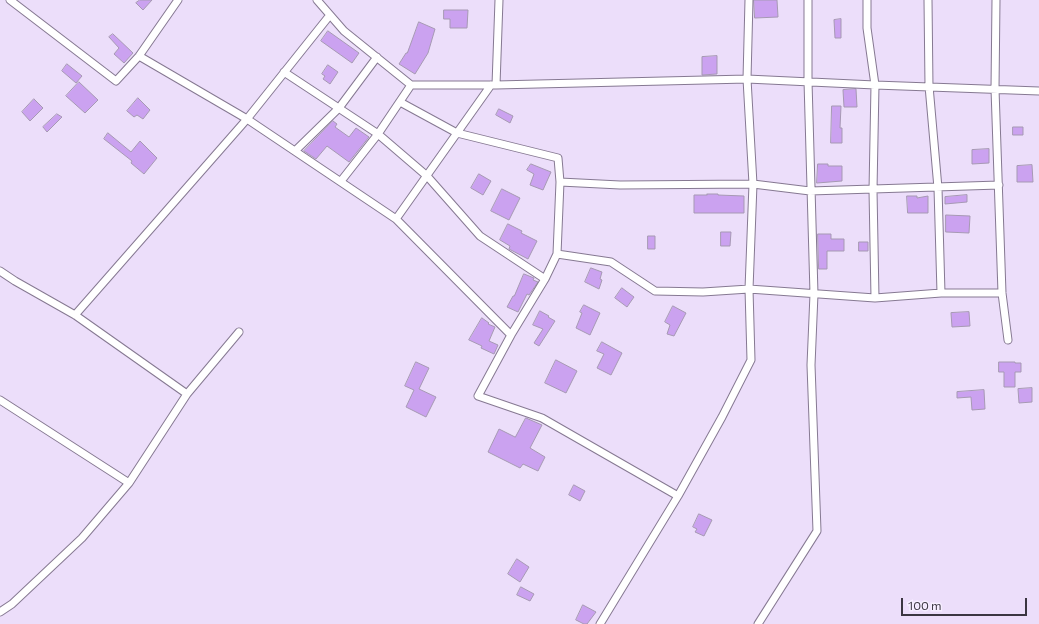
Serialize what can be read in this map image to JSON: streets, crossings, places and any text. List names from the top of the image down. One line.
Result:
{"scale_bar":"100 m"}
